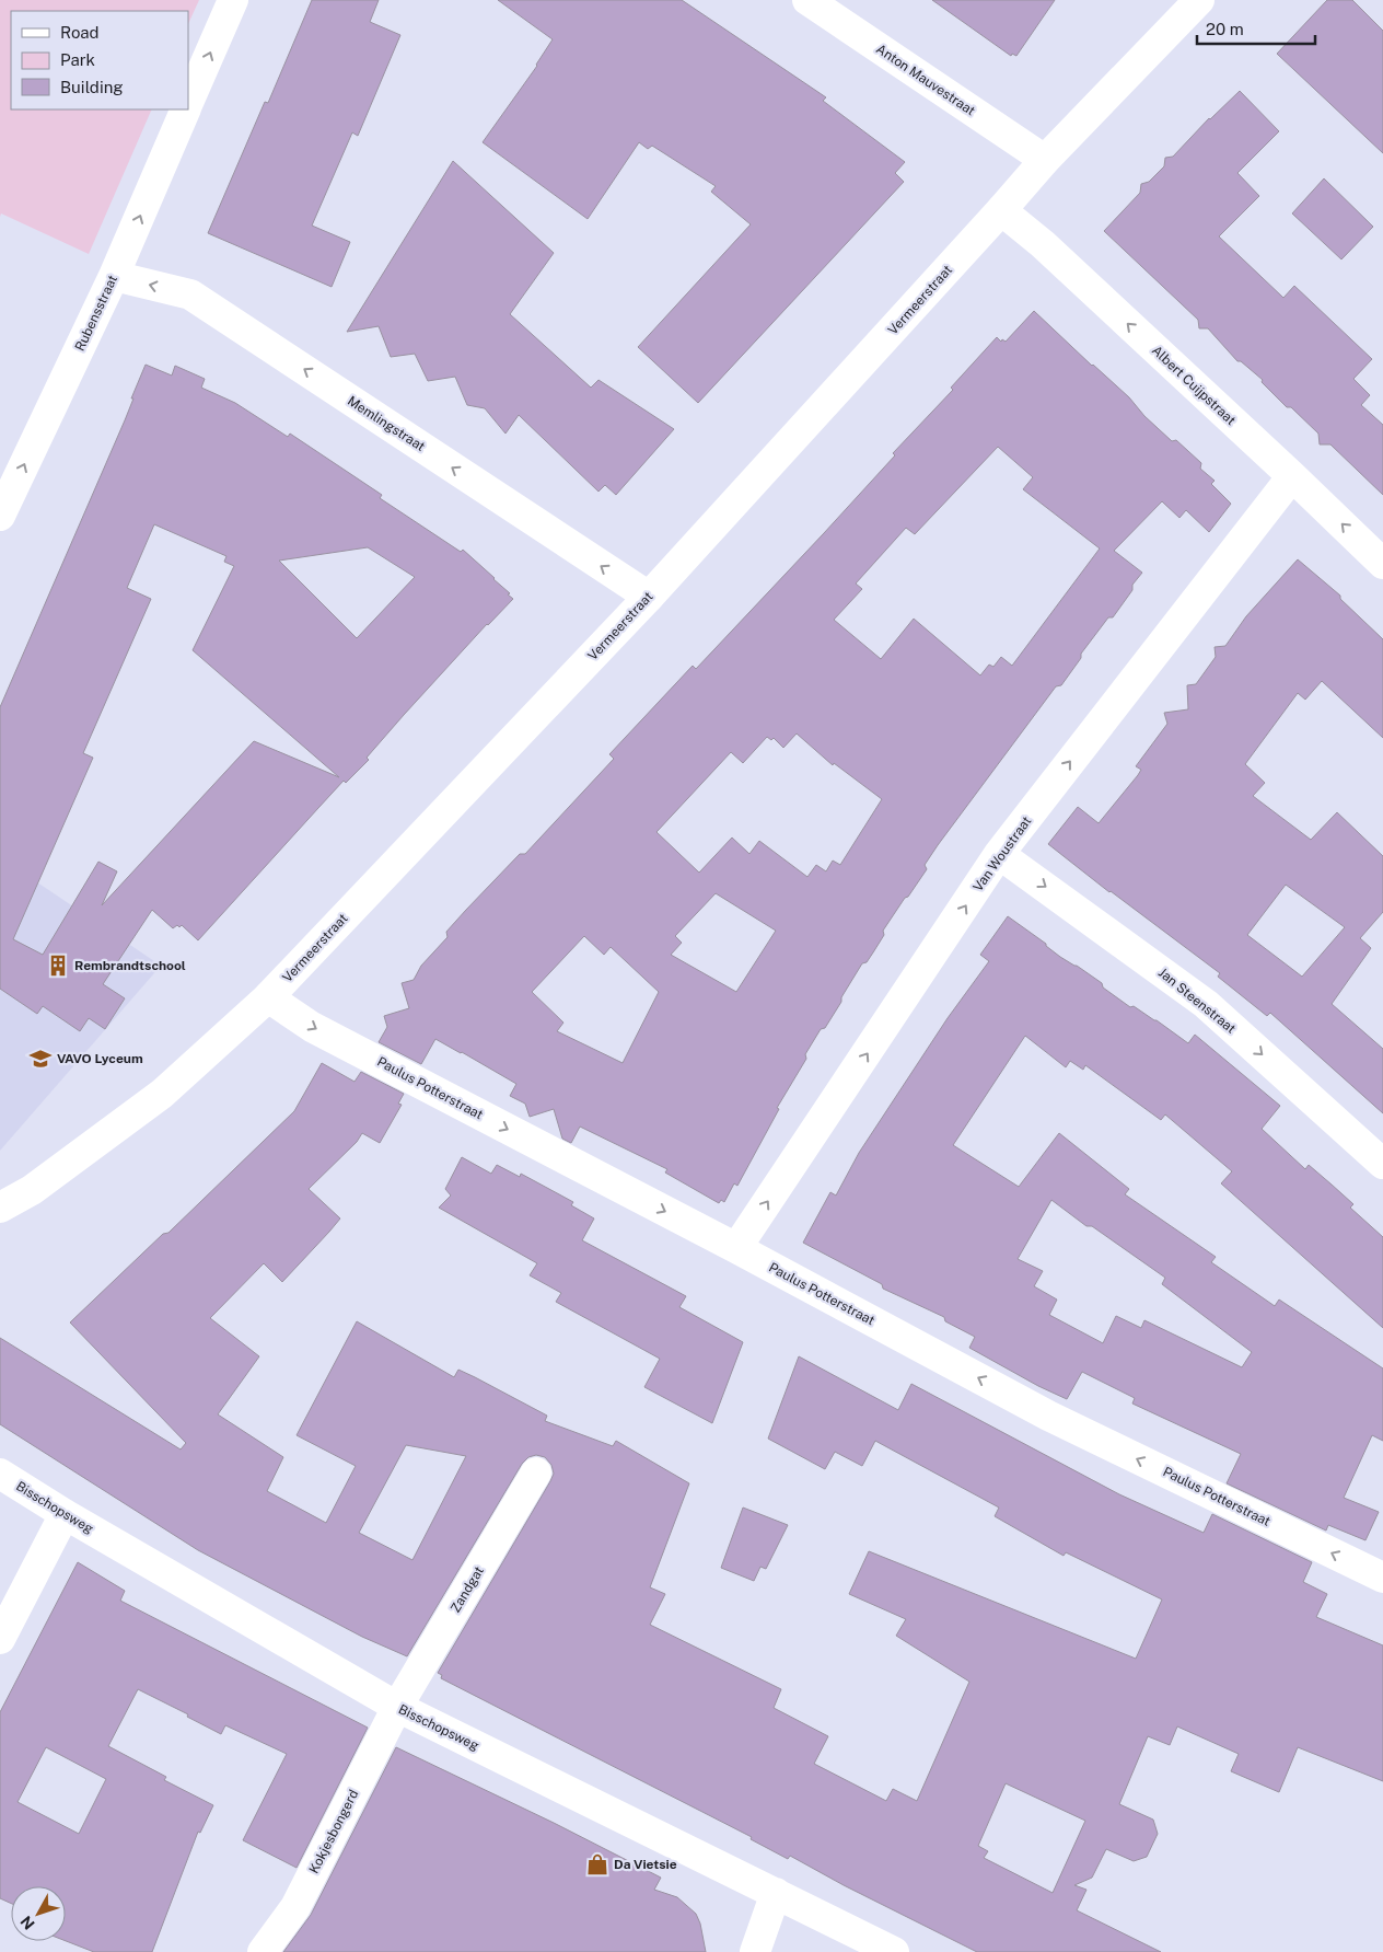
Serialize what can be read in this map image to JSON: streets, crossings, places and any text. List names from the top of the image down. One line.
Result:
{"streets":{"street":["Anton Mauvestraat","Vermeerstraat","Rubensstraat","Albert Cuijpstraat","Memlingstraat","Van Woustraat","Jan Steenstraat","Paulus Potterstraat","Bisschopsweg","Zandgat","Kokjesbongerd"]},"crossings":[["Anton Mauvestraat","Vermeerstraat"],["Vermeerstraat","Albert Cuijpstraat"],["Vermeerstraat","Memlingstraat"],["Vermeerstraat","Paulus Potterstraat"],["Rubensstraat","Memlingstraat"],["Albert Cuijpstraat","Van Woustraat"],["Van Woustraat","Jan Steenstraat"],["Van Woustraat","Paulus Potterstraat"],["Bisschopsweg","Zandgat"],["Bisschopsweg","Kokjesbongerd"],["Zandgat","Kokjesbongerd"]],"one_way":["Rubensstraat","Albert Cuijpstraat","Memlingstraat","Van Woustraat","Jan Steenstraat"],"places":{"building":["Rembrandtschool"],"school or university":["VAVO Lyceum"],"shop":["Da Vietsie"]},"legend":["Road","Park","Building"],"scale_bar":"20 m","north":"bottom left"}
